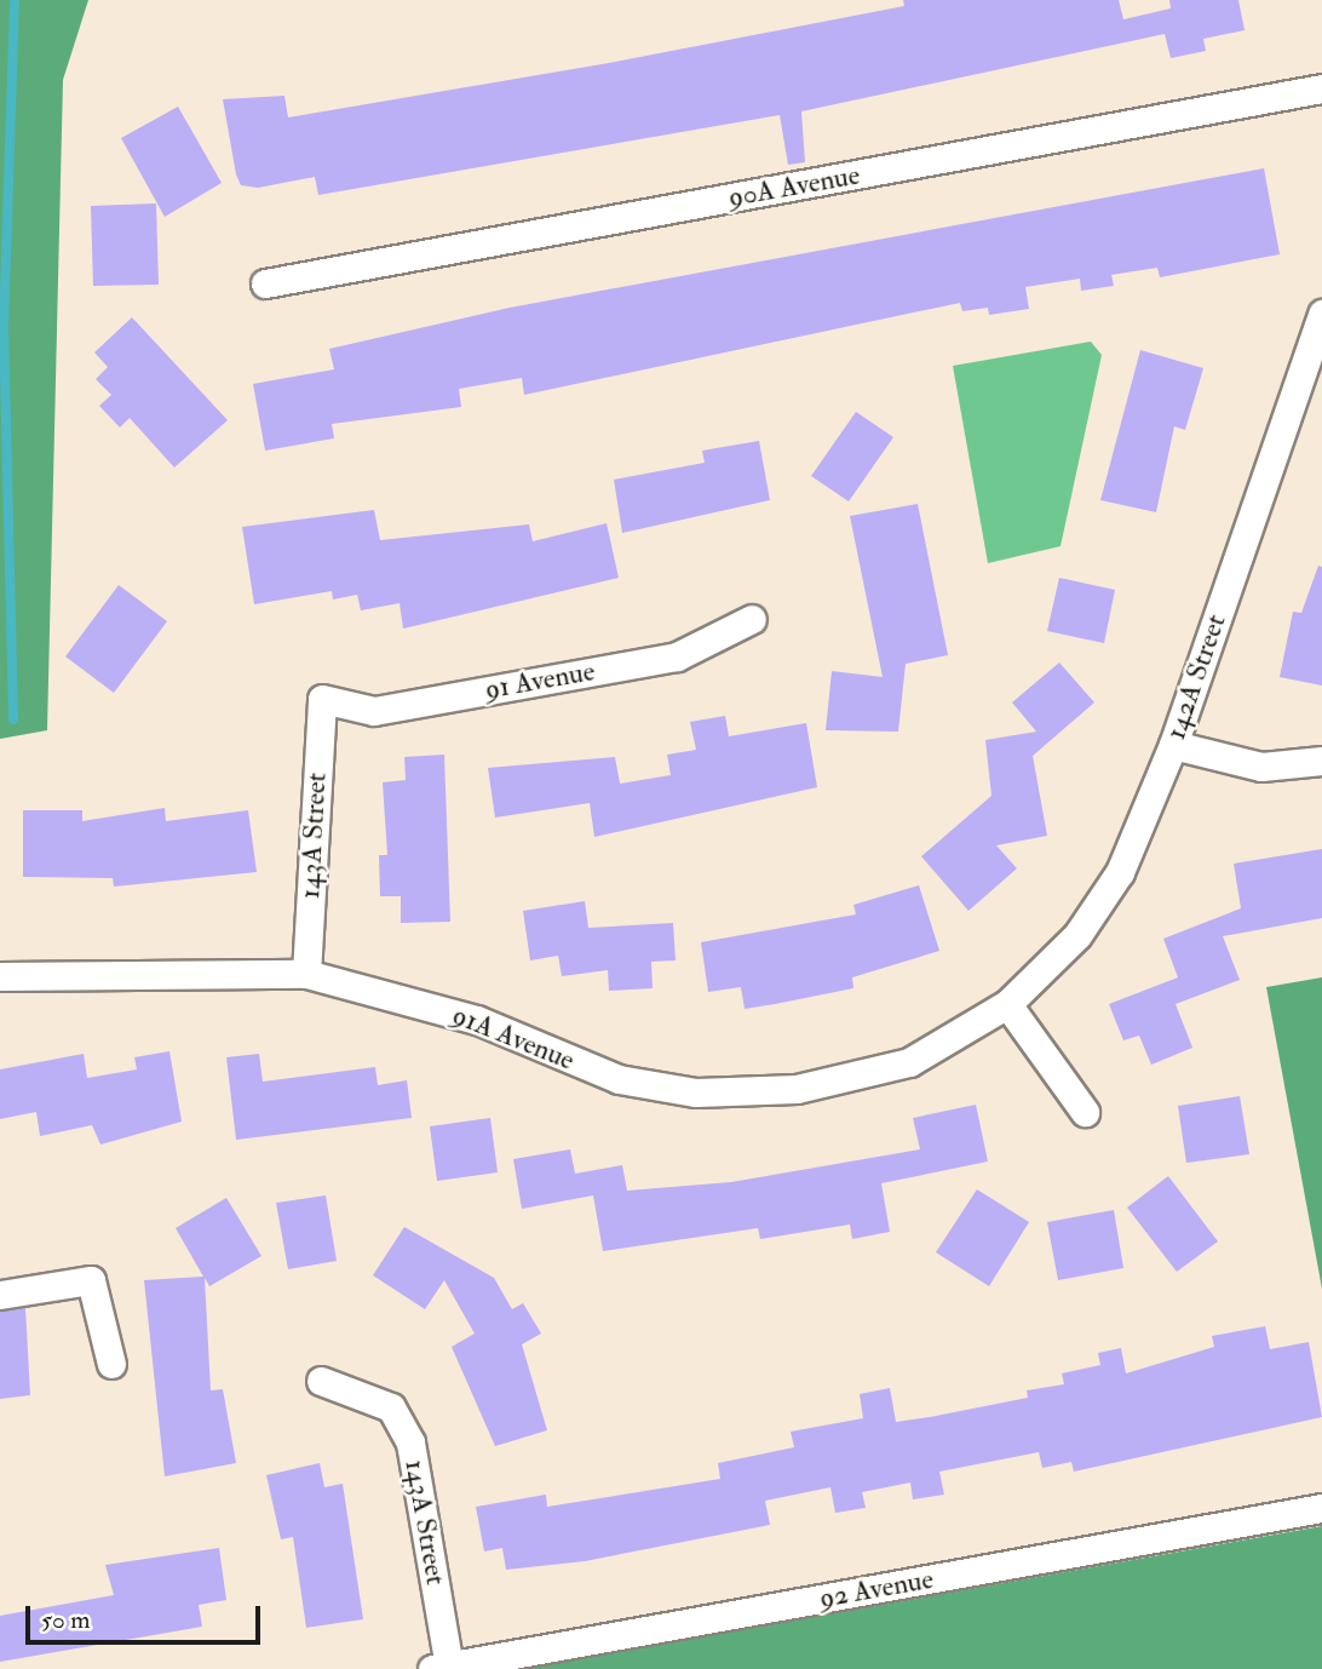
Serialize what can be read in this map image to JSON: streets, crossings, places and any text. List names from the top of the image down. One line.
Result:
{"streets":{"street":["90A Avenue","142A Street","91 Avenue","143A Street","91A Avenue","92 Avenue"]},"crossings":[["142A Street","91A Avenue"],["91 Avenue","143A Street"],["143A Street","91A Avenue"],["143A Street","92 Avenue"]],"scale_bar":"50 m"}
